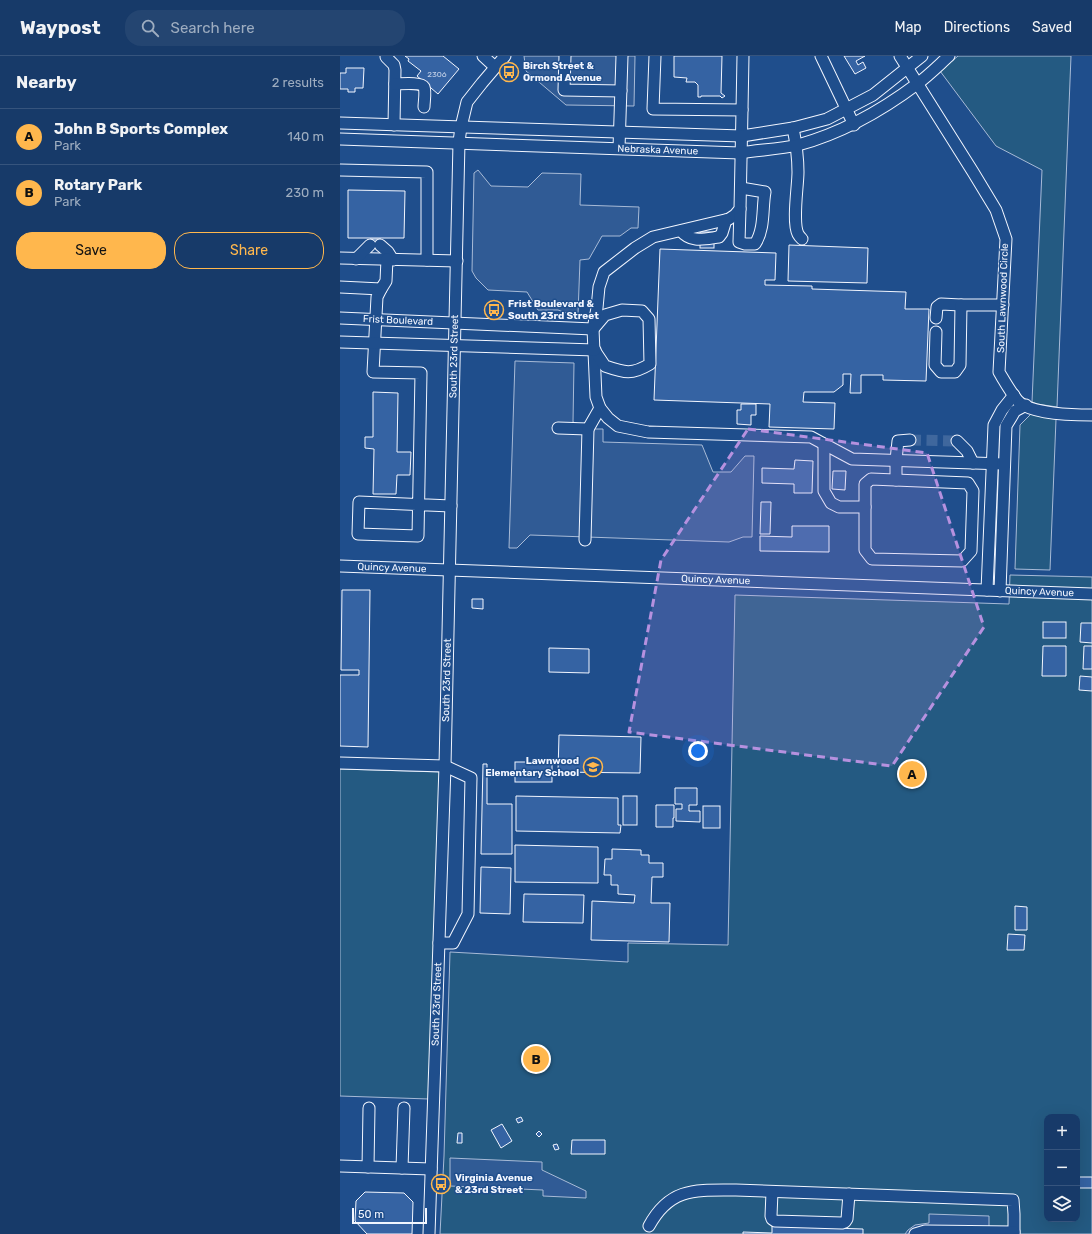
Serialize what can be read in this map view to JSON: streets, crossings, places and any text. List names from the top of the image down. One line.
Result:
{"streets":{"street":["Nebraska Avenue","South Lawnwood Circle","Frist Boulevard","South 23rd Street","Quincy Avenue"]},"crossings":[["Nebraska Avenue","South Lawnwood Circle"],["Nebraska Avenue","South 23rd Street"],["Frist Boulevard","South 23rd Street"],["South 23rd Street","Quincy Avenue"]],"places":{"bus stop":["Birch Street & Ormond Avenue","Frist Boulevard & South 23rd Street","Virginia Avenue & 23rd Street"],"school or university":["Lawnwood Elementary School"]},"house_numbers":["2306"],"scale_bar":"50 m","page":{"header":"Waypost","search":"Search here","nav":["Map","Directions","Saved"],"heading":["Nearby","2 results"],"list":[{"mark":"A","name":"John B Sports Complex","note":"Park","value":"140 m"},{"mark":"B","name":"Rotary Park","note":"Park","value":"230 m"}],"buttons":["Save","Share"],"pins":["A","B"],"map_buttons":["+","−"],"scale":"50 m"}}
